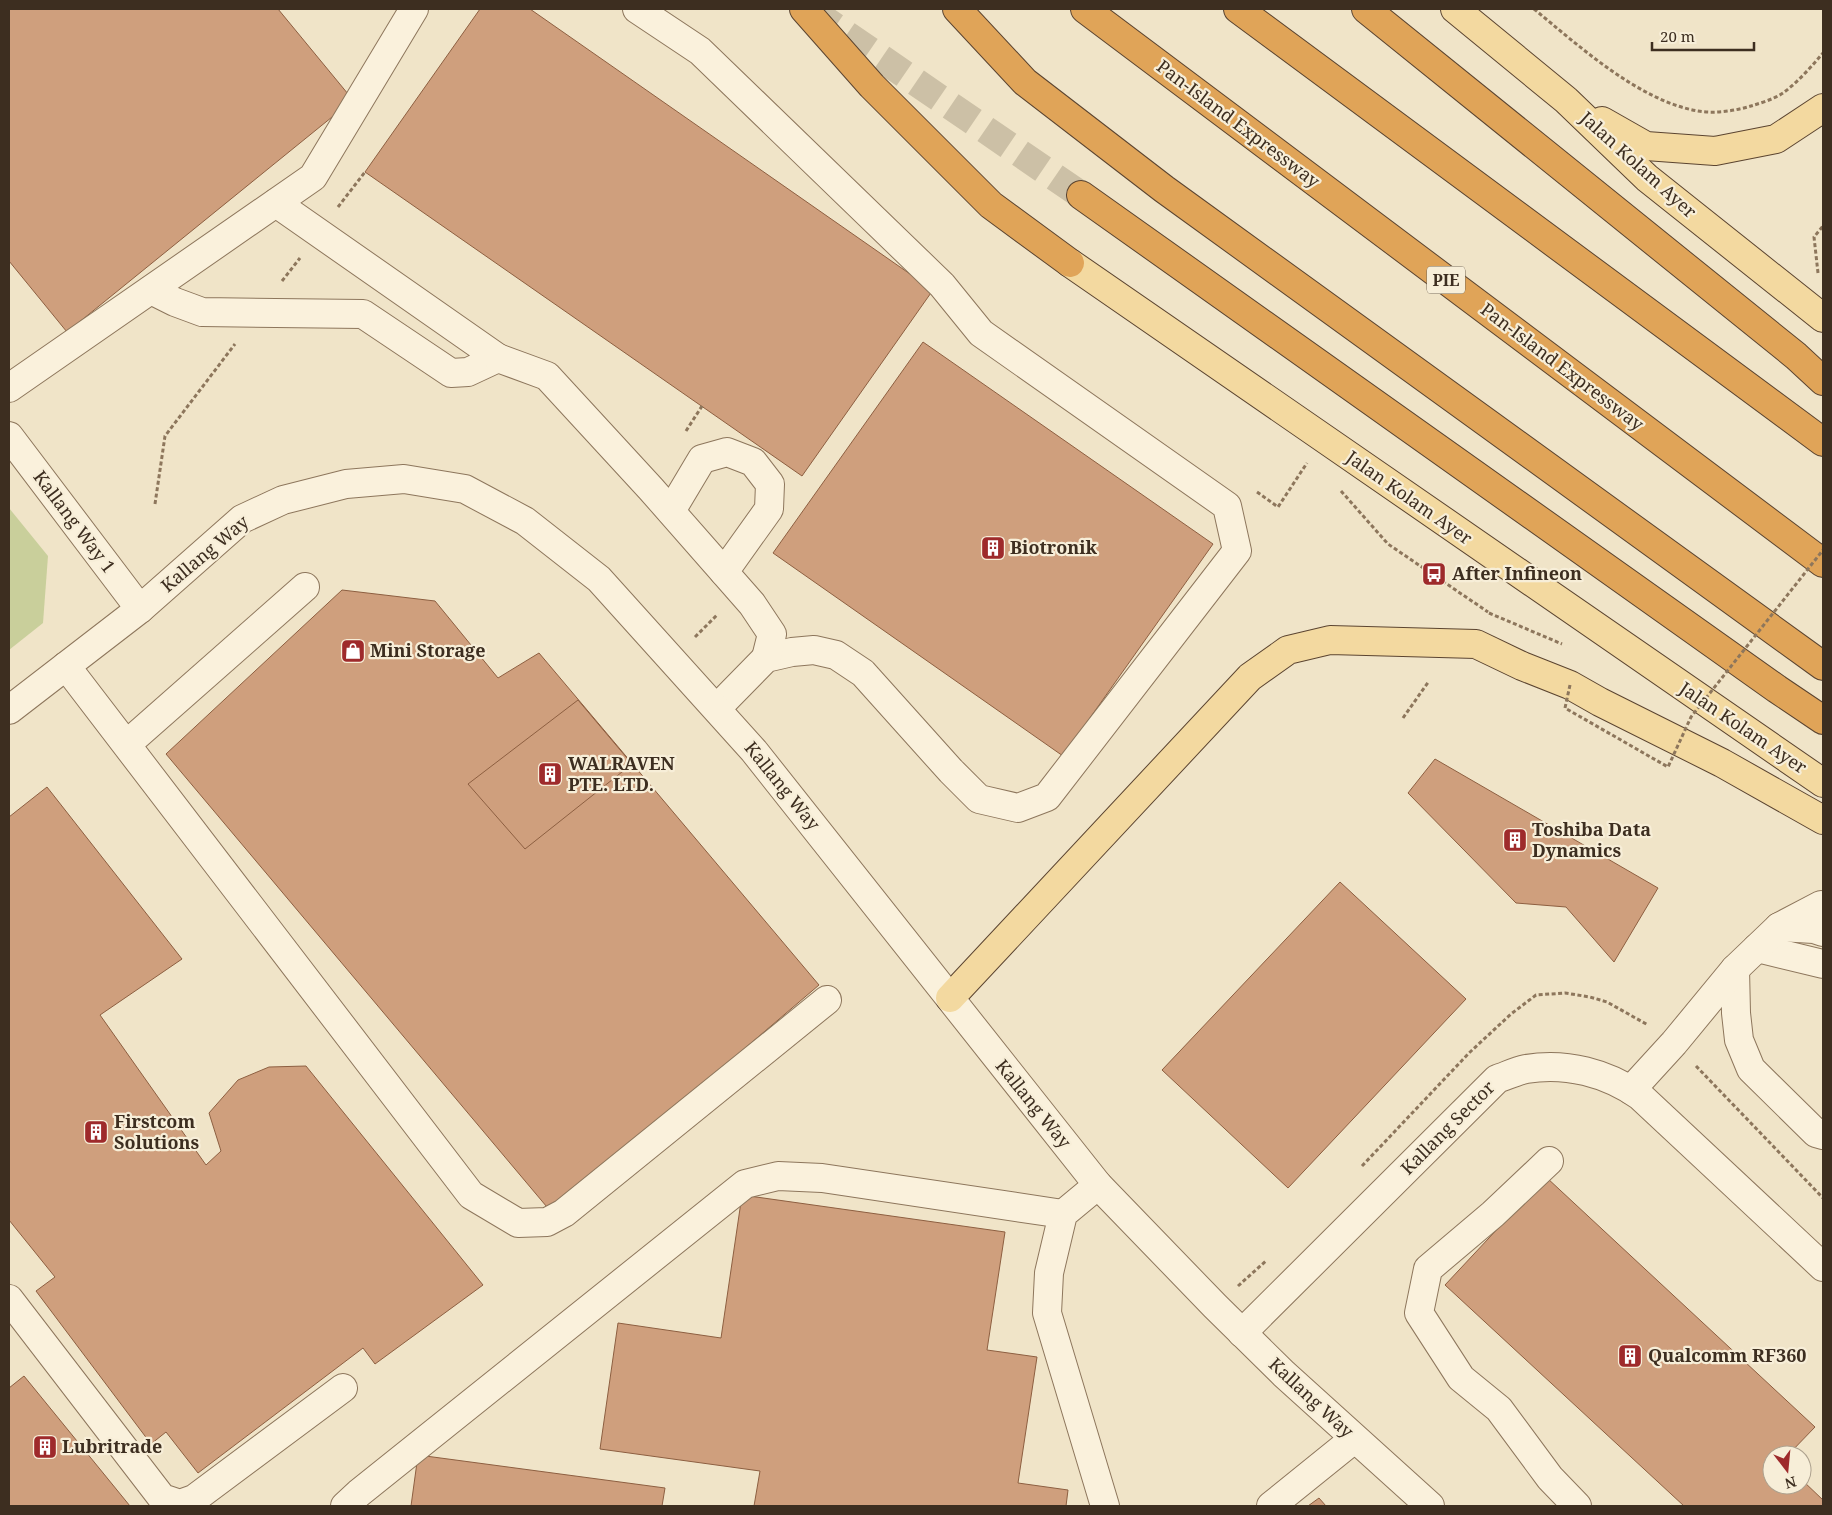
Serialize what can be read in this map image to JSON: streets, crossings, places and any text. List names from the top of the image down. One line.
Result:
{"streets":{"highway":["Pan-Island Expressway","PIE"],"main road":["Jalan Kolam Ayer"],"street":["Kallang Way 1","Kallang Way","Kallang Sector"]},"crossings":[["Kallang Way 1","Kallang Way"],["Kallang Way","Kallang Sector"]],"places":{"building":["Biotronik","WALRAVEN PTE. LTD.","Toshiba Data Dynamics","Firstcom Solutions","Qualcomm RF360","Lubritrade"],"bus stop":["After Infineon"],"shop":["Mini Storage"]},"scale_bar":"20 m","north":"bottom"}
